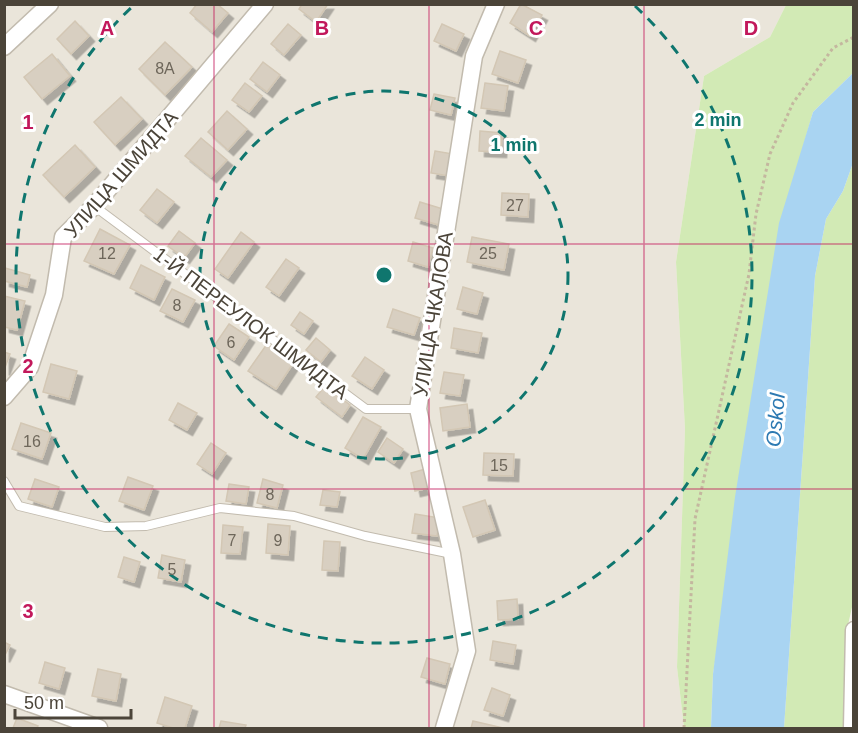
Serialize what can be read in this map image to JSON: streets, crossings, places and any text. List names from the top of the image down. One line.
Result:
{"streets":{"street":["УЛИЦА ШМИДТА","УЛИЦА ЧКАЛОВА"],"lane":["1-Й ПЕРЕУЛОК ШМИДТА"]},"crossings":[["УЛИЦА ШМИДТА","1-Й ПЕРЕУЛОК ШМИДТА"],["УЛИЦА ЧКАЛОВА","1-Й ПЕРЕУЛОК ШМИДТА"]],"water":["Oskol"],"house_numbers":["8А","27","12","25","8","6","16","15","8","7","9","5"],"scale_bar":"50 m","grid":{"columns":["A","B","C","D"],"rows":["1","2","3"]},"rings":["2 min","1 min"]}
